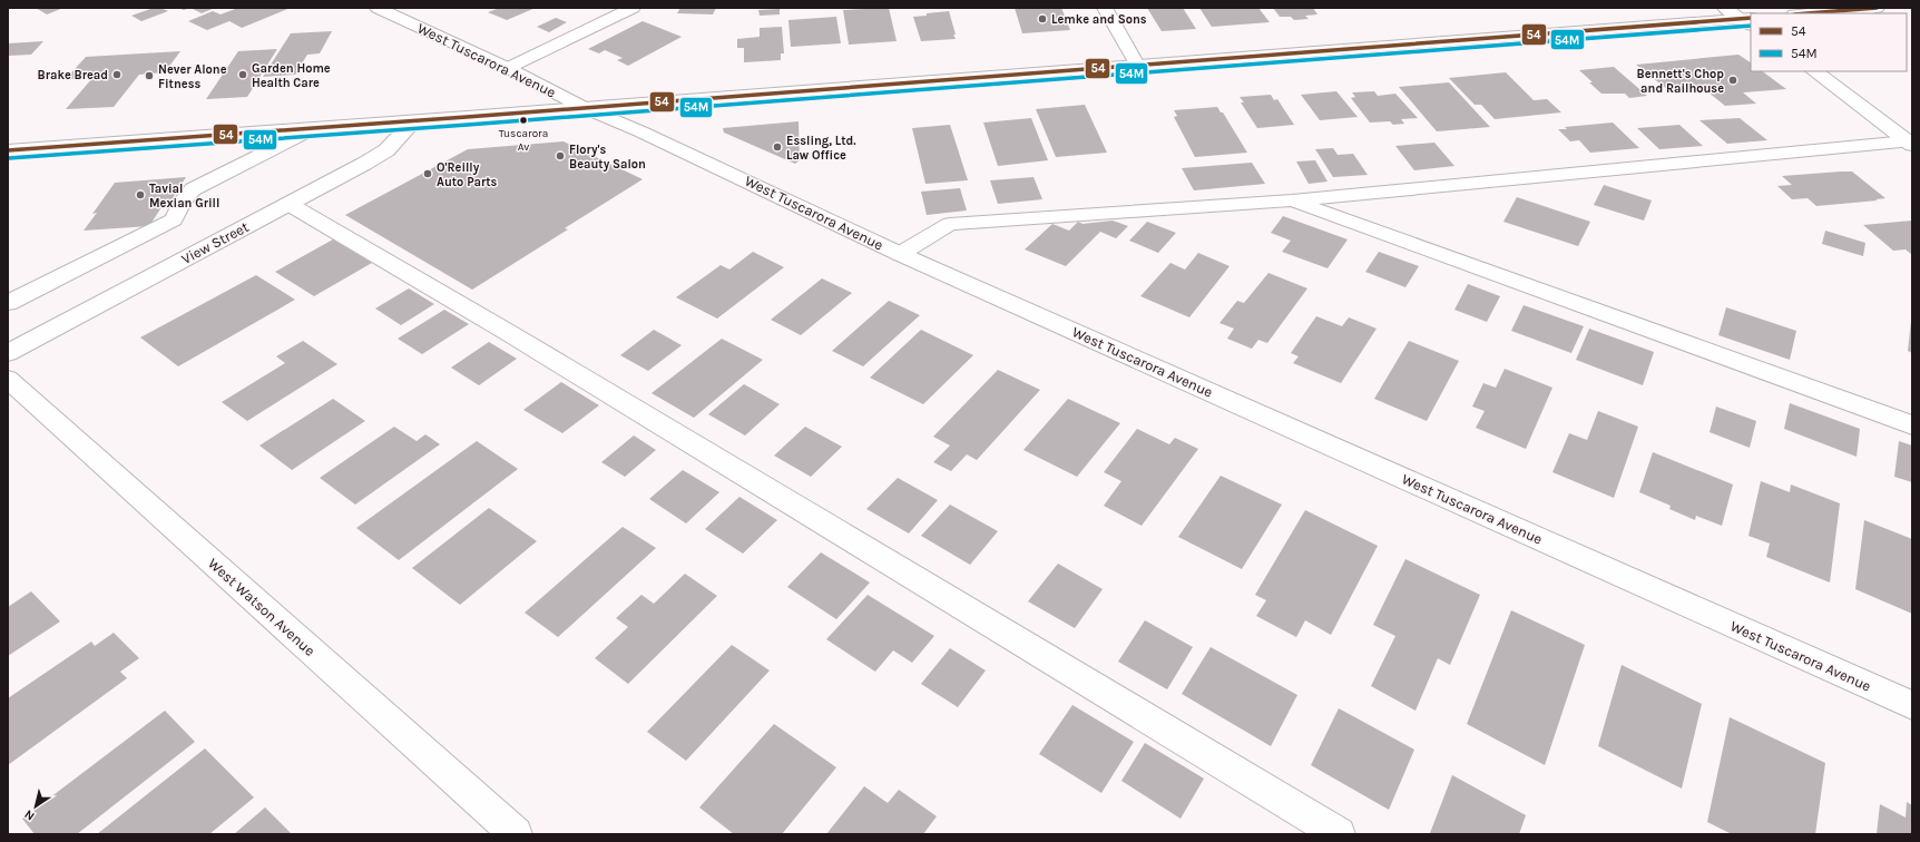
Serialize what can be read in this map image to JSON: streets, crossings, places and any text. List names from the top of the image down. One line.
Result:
{"streets":{"street":["West Tuscarora Avenue","View Street","West Watson Avenue"]},"places":["Lemke and Sons","Brake Bread","Garden Home Health Care","Never Alone Fitness","Bennett's Chop and Railhouse","Tuscarora Av","Essling, Ltd. Law Office","Flory's Beauty Salon","O'Reilly Auto Parts","Tavial Mexian Grill"],"lines":["transit line 54","transit line 54M"],"legend":["54","54M"],"north":"bottom left"}
